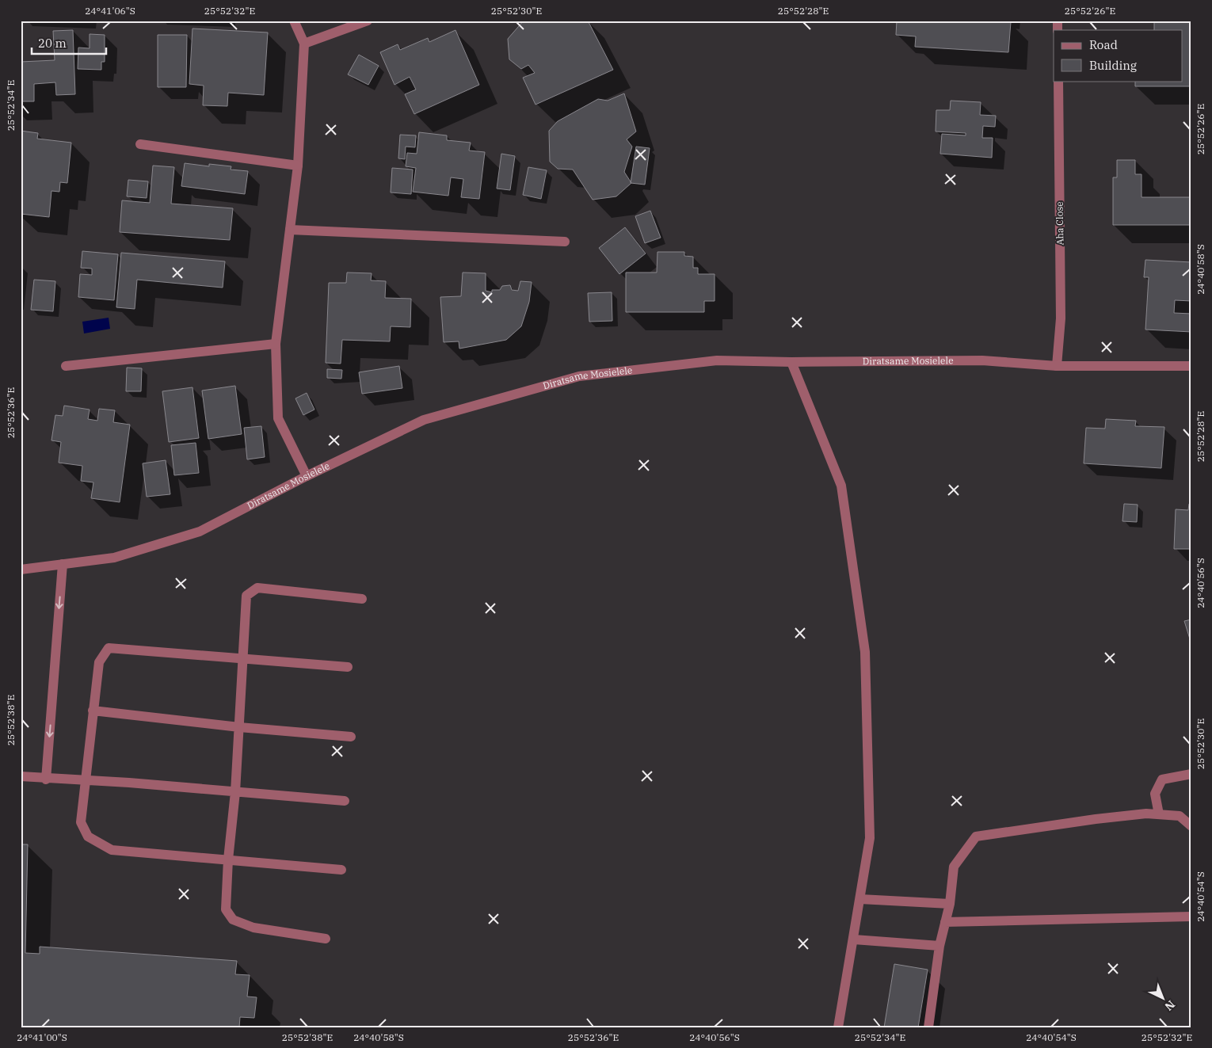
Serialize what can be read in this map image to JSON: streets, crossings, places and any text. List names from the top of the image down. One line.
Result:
{"streets":{"street":["Aha Close","Diratsame Mosielele"]},"crossings":[["Aha Close","Diratsame Mosielele"]],"legend":["Road","Building"],"scale_bar":"20 m","north":"bottom right","coordinates":["24°41'06\"S","25°52'32\"E","25°52'30\"E","25°52'28\"E","25°52'26\"E","25°52'34\"E","24°40'58\"S","25°52'36\"E","24°40'56\"S","25°52'38\"E","24°40'54\"S","24°41'00\"S"]}
